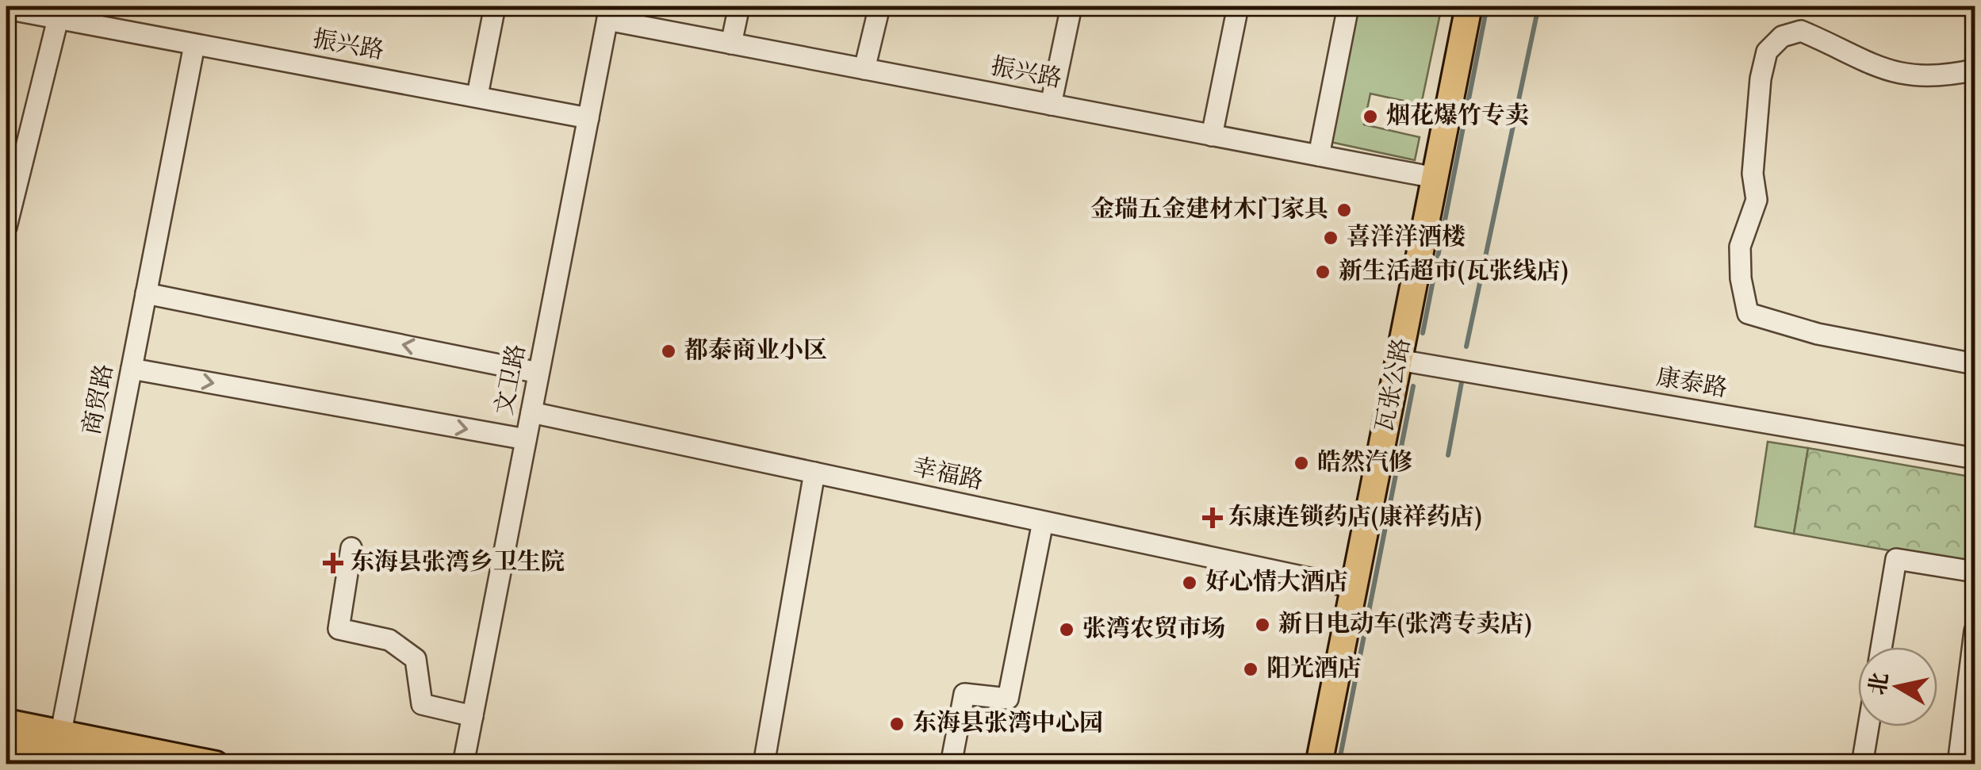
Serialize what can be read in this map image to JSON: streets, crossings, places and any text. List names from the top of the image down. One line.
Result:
{"streets":{"main road":["瓦张公路"],"street":["振兴路","文卫路","康泰路","商贸路","幸福路"]},"crossings":[["振兴路","文卫路"],["振兴路","瓦张公路"],["振兴路","商贸路"],["文卫路","幸福路"],["康泰路","瓦张公路"],["瓦张公路","幸福路"]],"places":{"other":["烟花爆竹专卖","金瑞五金建材木门家具","喜洋洋酒楼","新生活超市(瓦张线店)","都泰商业小区","皓然汽修","好心情大酒店","新日电动车(张湾专卖店)","张湾农贸市场","阳光酒店","东海县张湾中心园"],"health":["东康连锁药店(康祥药店)","东海县张湾乡卫生院"]},"north":"left"}
